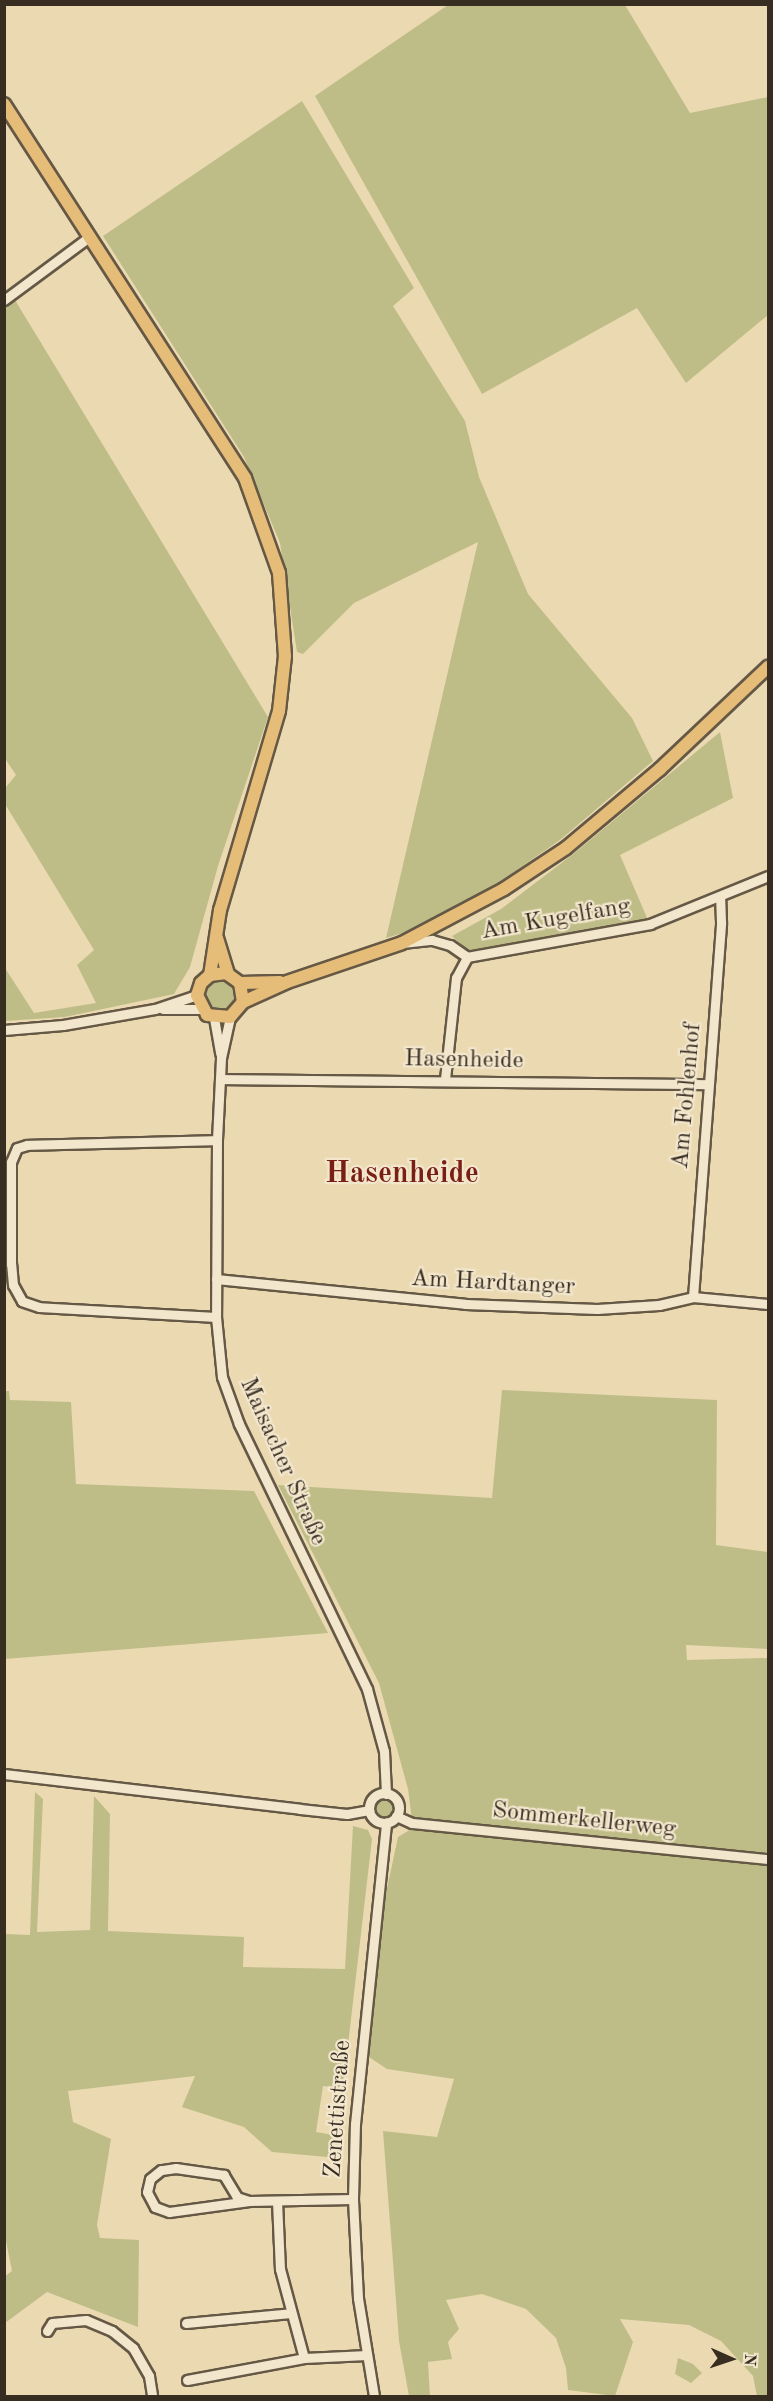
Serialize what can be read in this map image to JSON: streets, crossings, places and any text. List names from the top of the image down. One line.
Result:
{"streets":{"street":["Am Kugelfang","Hasenheide","Am Fohlenhof","Am Hardtanger","Maisacher Straße","Sommerkellerweg","Zenettistraße"]},"crossings":[["Am Kugelfang","Hasenheide"],["Am Kugelfang","Am Fohlenhof"],["Hasenheide","Am Fohlenhof"],["Hasenheide","Maisacher Straße"],["Am Fohlenhof","Am Hardtanger"],["Am Hardtanger","Maisacher Straße"],["Maisacher Straße","Sommerkellerweg"],["Maisacher Straße","Zenettistraße"],["Sommerkellerweg","Zenettistraße"]],"districts":["Hasenheide"],"north":"right"}
